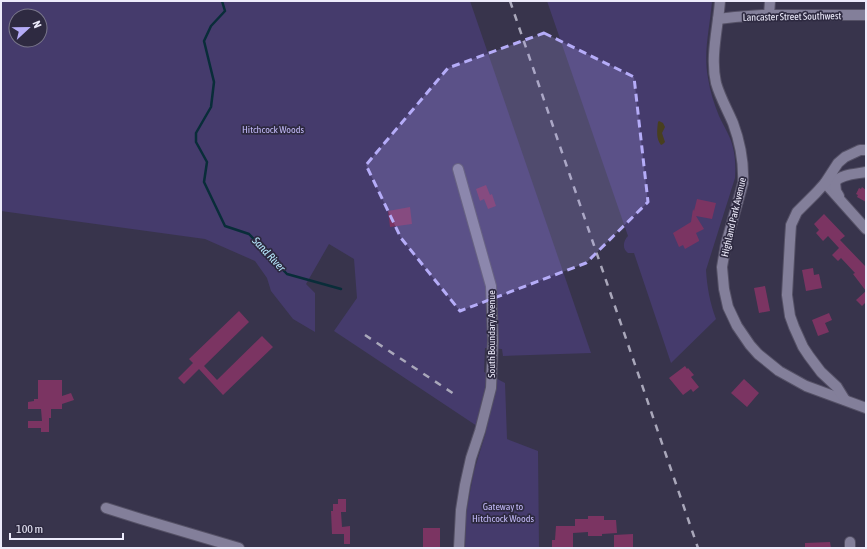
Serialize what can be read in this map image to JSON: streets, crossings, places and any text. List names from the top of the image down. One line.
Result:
{"streets":{"street":["Lancaster Street Southwest","Highland Park Avenue","South Boundary Avenue"]},"crossings":[["Lancaster Street Southwest","Highland Park Avenue"]],"water":["Sand River"],"parks":["Hitchcock Woods","Gateway to Hitchcock Woods"],"scale_bar":"100 m","north":"right"}
